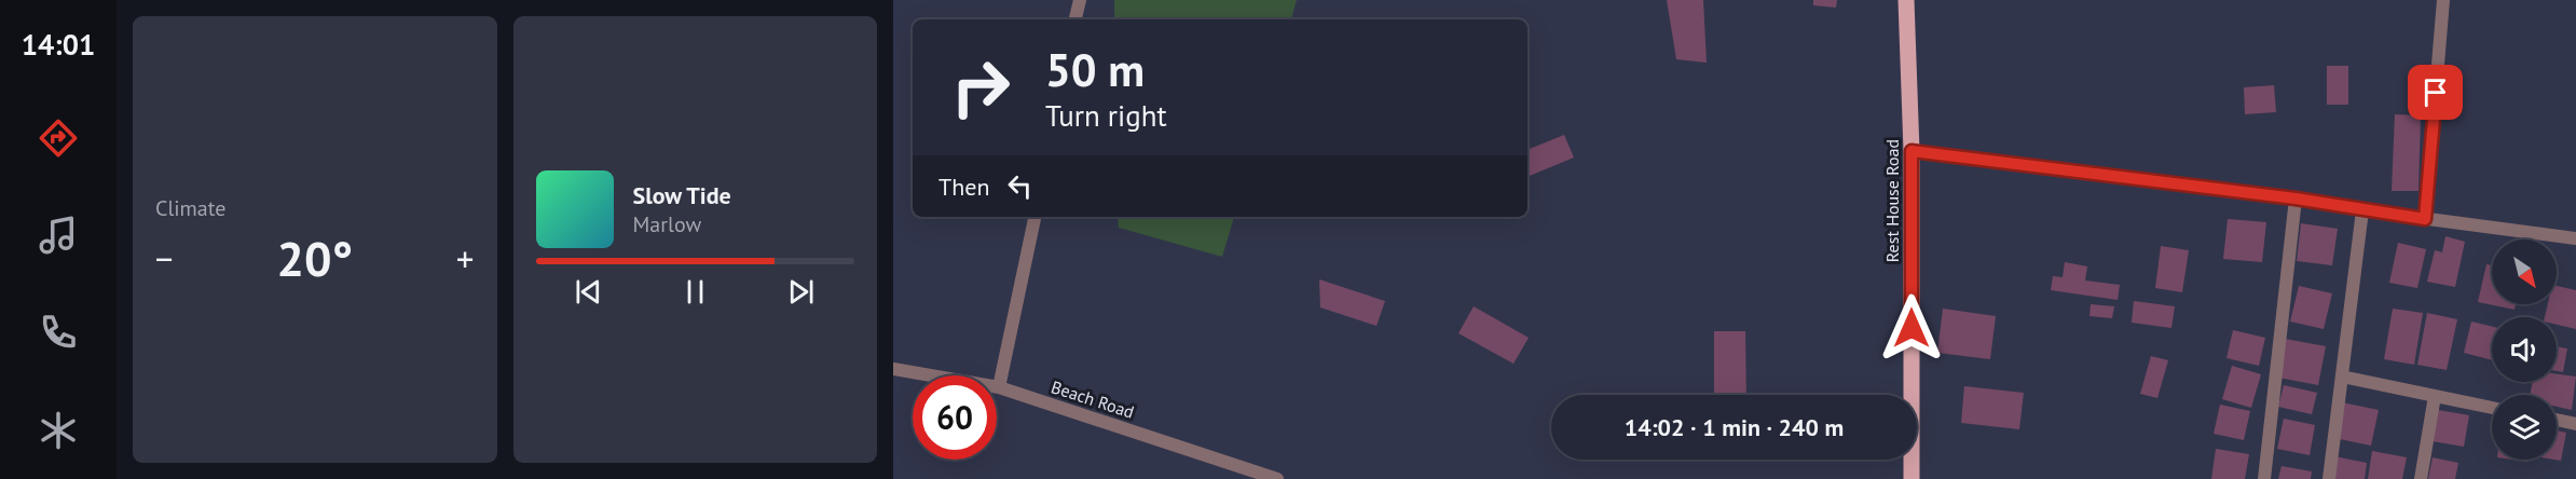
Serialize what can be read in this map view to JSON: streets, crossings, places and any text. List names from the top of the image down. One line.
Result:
{"streets":{"main road":["Rest House Road"],"street":["Beach Road"]},"north":"bottom right","page":{"tabs":"14:01","tile":"Climate","turn":["50 m","Turn right"],"then":"Then","song":["Slow Tide","Marlow"],"heat":["−","20°","+"],"limit":"60","trip":"14:02 · 1 min · 240 m"}}
